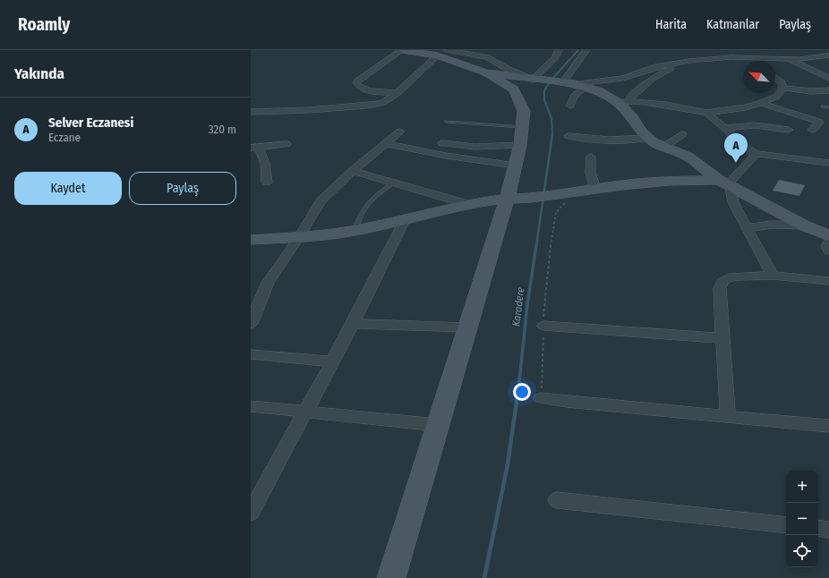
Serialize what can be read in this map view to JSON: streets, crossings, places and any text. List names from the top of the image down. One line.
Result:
{"water":["Karadere"],"north":"top left","page":{"header":"Roamly","nav":["Harita","Katmanlar","Paylaş"],"heading":"Yakında","list":[{"mark":"A","name":"Selver Eczanesi","note":"Eczane","value":"320 m"}],"pins":"A","buttons":["Kaydet","Paylaş"],"map_buttons":["+","−"]}}
